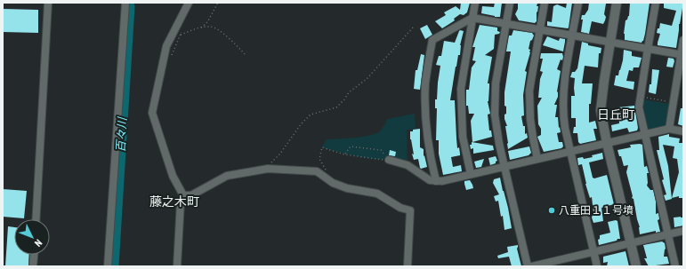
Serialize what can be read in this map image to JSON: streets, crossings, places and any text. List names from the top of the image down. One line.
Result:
{"districts":["日丘町","藤之木町"],"water":["百々川"],"places":["八重田１１号墳"],"north":"bottom right"}
